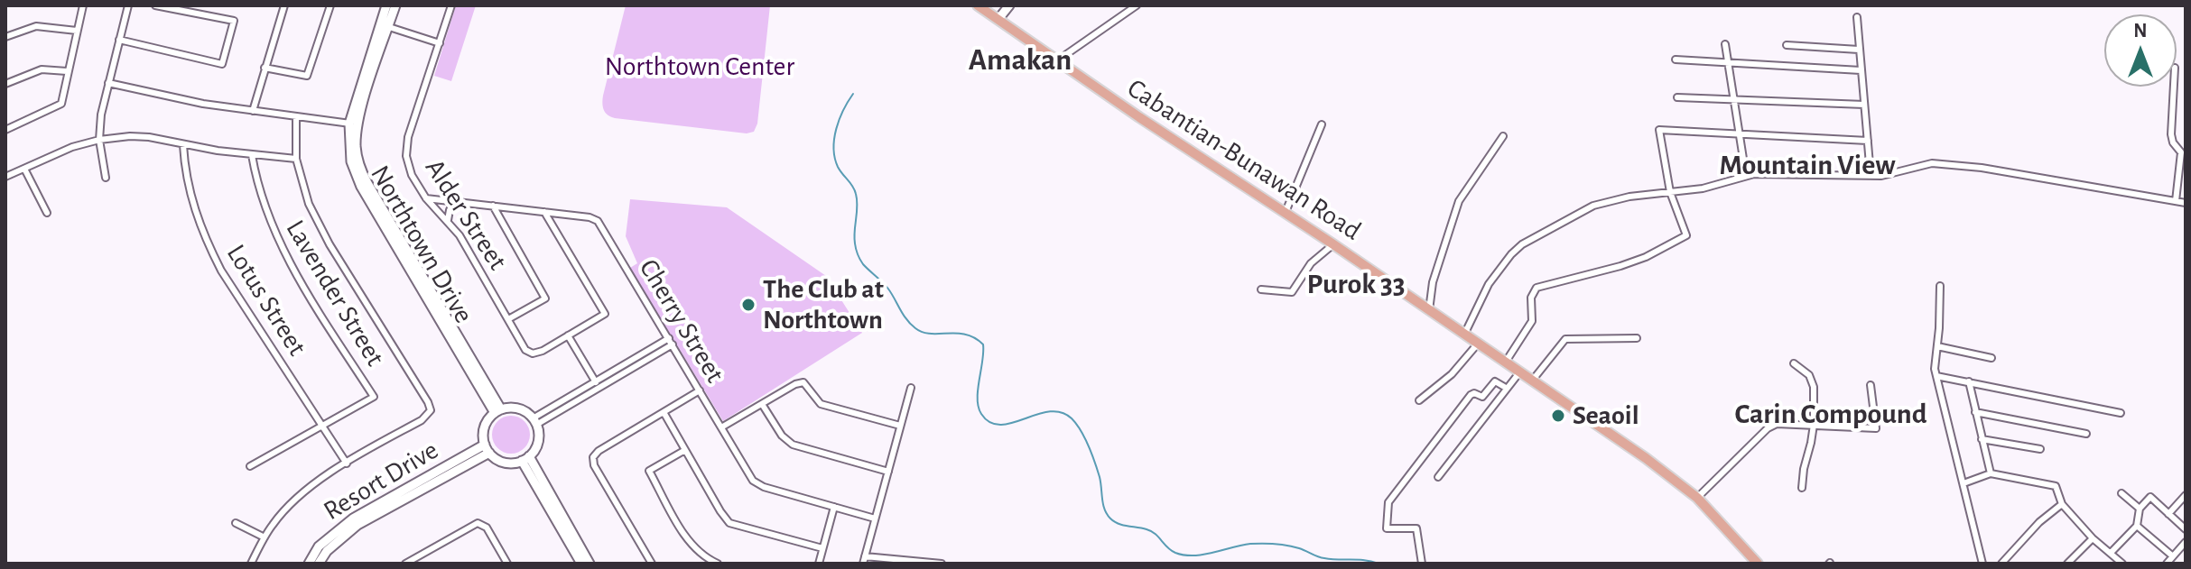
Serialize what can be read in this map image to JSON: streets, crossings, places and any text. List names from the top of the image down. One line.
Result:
{"streets":{"main road":["Cabantian-Bunawan Road"],"street":["Alder Street","Northtown Drive","Lavender Street","Lotus Street","Cherry Street","Resort Drive"]},"crossings":[["Alder Street","Cherry Street"],["Northtown Drive","Resort Drive"],["Lavender Street","Lotus Street"]],"districts":["Amakan","Mountain View","Purok 33","Carin Compound"],"parks":["Northtown Center"],"places":["The Club at Northtown","Seaoil"],"north":"top"}
